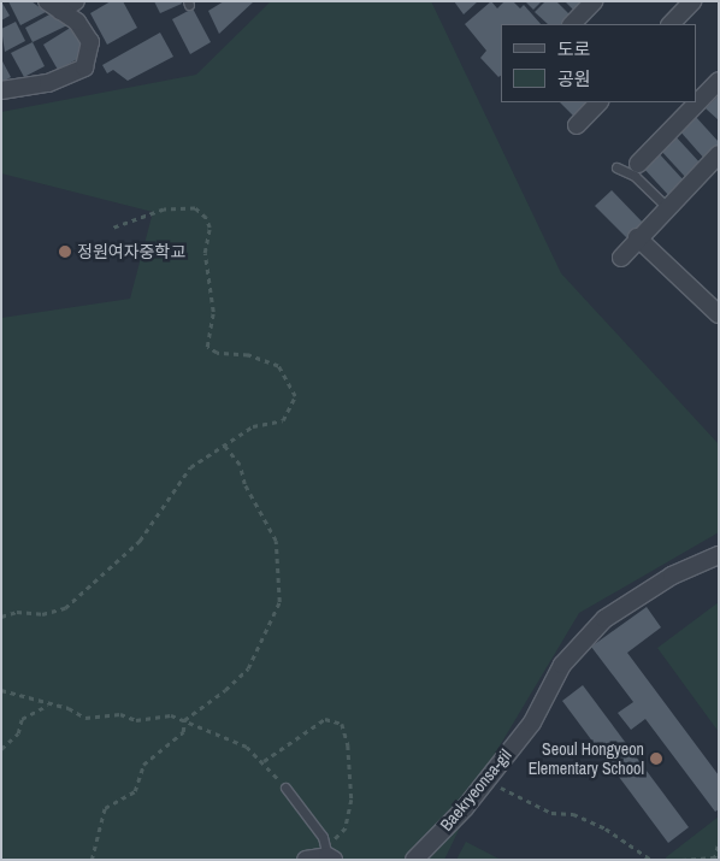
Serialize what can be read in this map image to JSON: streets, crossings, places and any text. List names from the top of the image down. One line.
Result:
{"streets":{"street":["Baekryeonsa-gil"]},"places":["정원여자중학교","Seoul Hongyeon Elementary School"],"legend":["도로","공원"]}
